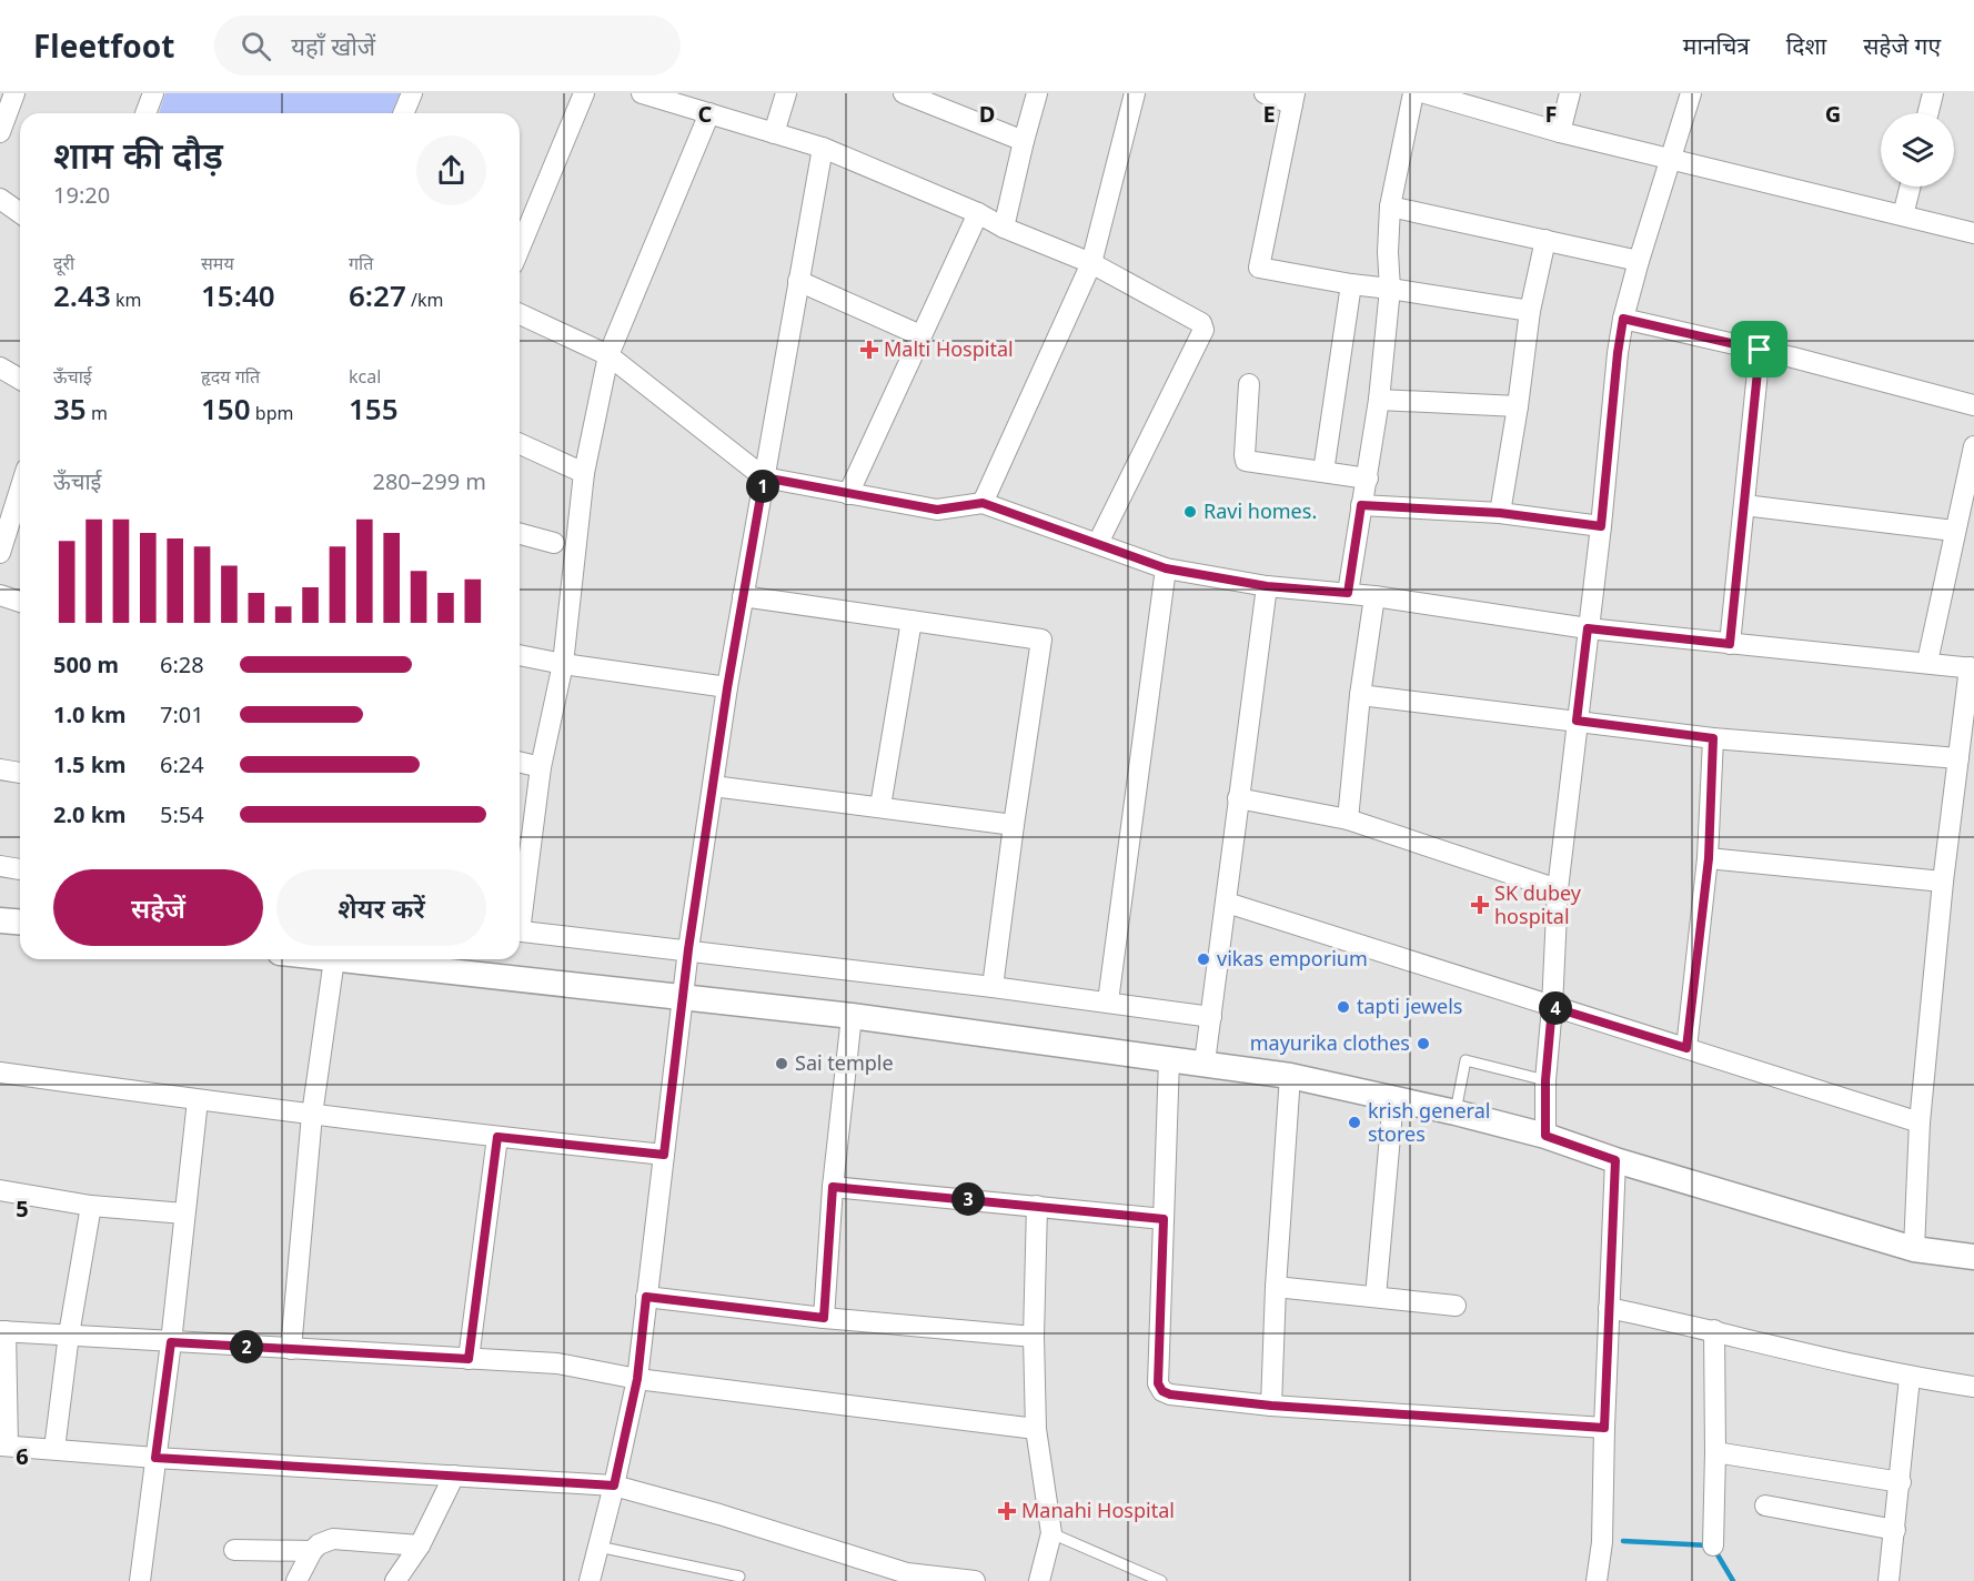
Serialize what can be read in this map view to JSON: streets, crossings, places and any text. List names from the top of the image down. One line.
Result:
{"places":{"health":["Malti Hospital","SK dubey hospital","Manahi Hospital"],"other":["Ravi homes.","vikas emporium","tapti jewels","mayurika clothes","Sai temple","krish general stores"]},"page":{"header":"Fleetfoot","search":"यहाँ खोजें","nav":["मानचित्र","दिशा","सहेजे गए"],"heading":["शाम की दौड़","19:20"],"stats":[["दूरी","2.43 km"],["समय","15:40"],["गति","6:27 /km"],["ऊँचाई","35 m"],["हृदय गति","150 bpm"],["kcal","155"]],"chart":["ऊँचाई","280–299 m"],"pins":["1","4","3","2"],"list":[{"name":"500 m","note":"6:28"},{"name":"1.0 km","note":"7:01"},{"name":"1.5 km","note":"6:24"},{"name":"2.0 km","note":"5:54"}],"buttons":["सहेजें","शेयर करें"]},"grid":{"columns":["C","D","E","F","G"],"rows":["5","6"]}}
